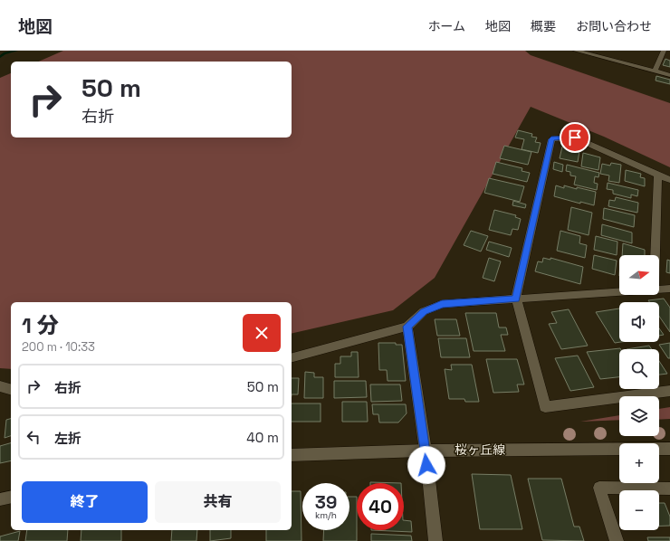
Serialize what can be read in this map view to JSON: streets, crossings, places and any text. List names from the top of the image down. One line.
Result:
{"streets":{"street":["桜ヶ丘線"]},"north":"right","page":{"header":"地図","nav":["ホーム","地図","概要","お問い合わせ"],"turn":["50 m","右折"],"map_buttons":["+","−"],"heading":["1 分","200 m · 10:33"],"list":[{"name":"右折","value":"50 m"},{"name":"左折","value":"40 m"}],"buttons":["終了","共有"],"speed":"39 km/h","limit":"40"}}
